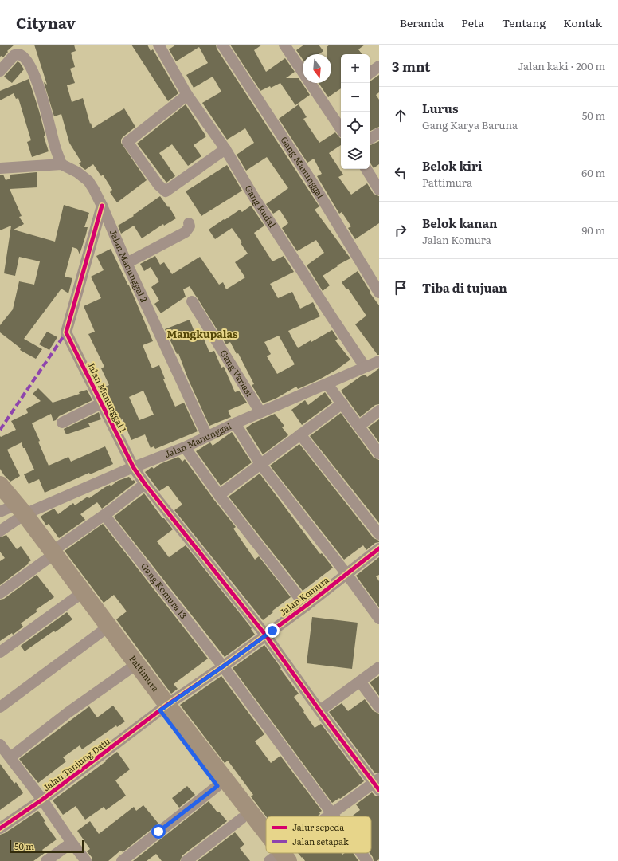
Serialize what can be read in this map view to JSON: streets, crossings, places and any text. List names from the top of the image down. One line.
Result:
{"streets":{"main road":["Pattimura"],"street":["Gang Manunggal","Gang Rudal","Jalan Manunggal 2","Gang Variasi","Jalan Manunggal 1","Jalan Manunggal","Gang Komura 13","Jalan Komura","Jalan Tanjung Datu"]},"crossings":[["Gang Rudal","Jalan Manunggal"],["Jalan Manunggal 2","Jalan Manunggal 1"],["Jalan Manunggal 2","Jalan Manunggal"],["Gang Variasi","Jalan Manunggal"],["Jalan Manunggal 1","Jalan Manunggal"],["Jalan Manunggal 1","Jalan Komura"],["Jalan Manunggal","Pattimura"],["Gang Komura 13","Jalan Komura"],["Jalan Komura","Pattimura"],["Jalan Komura","Jalan Tanjung Datu"],["Pattimura","Jalan Tanjung Datu"]],"districts":["Mangkupalas"],"legend":["Jalur sepeda","Jalan setapak"],"scale_bar":"50 m","north":"bottom","page":{"header":"Citynav","nav":["Beranda","Peta","Tentang","Kontak"],"heading":["3 mnt","Jalan kaki · 200 m"],"map_buttons":["+","−"],"list":[["Lurus","Gang Karya Baruna","50 m"],["Belok kiri","Pattimura","60 m"],["Belok kanan","Jalan Komura","90 m"],"Tiba di tujuan"],"scale":"50 m"}}
